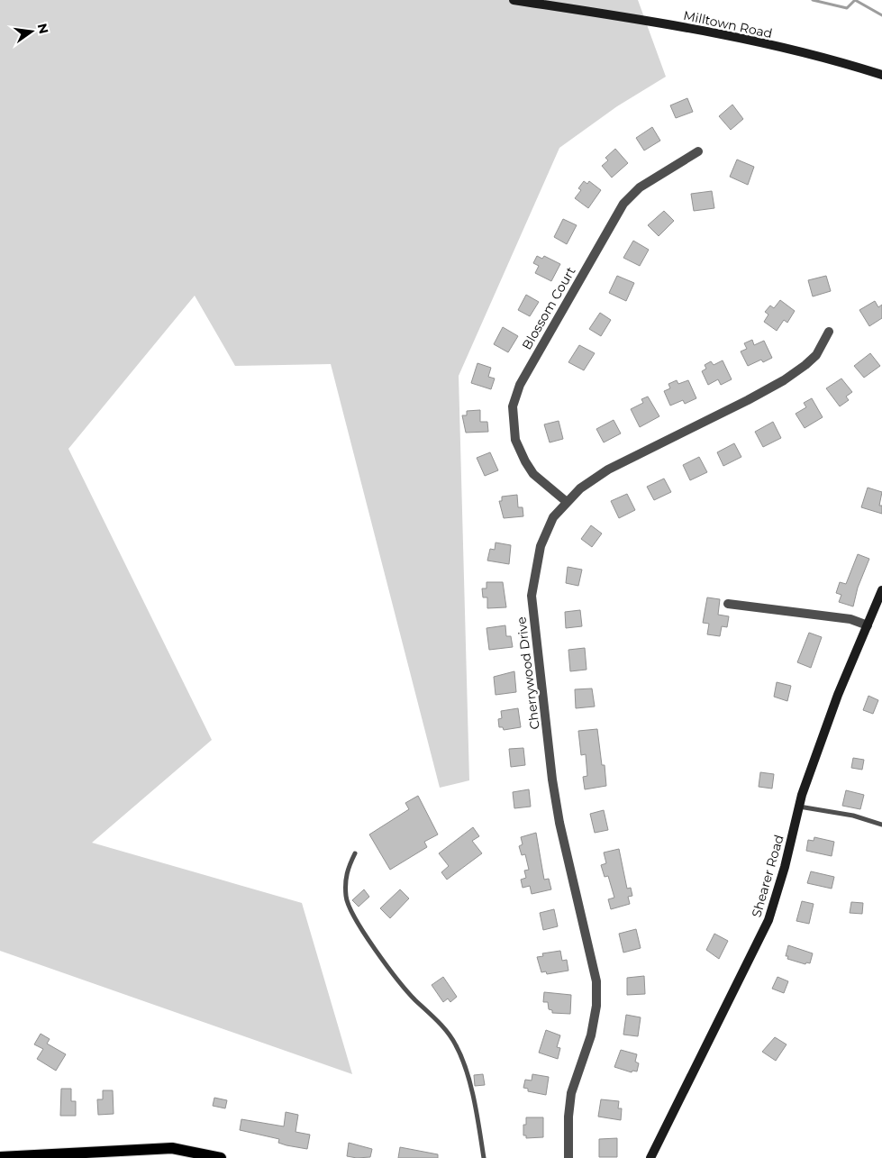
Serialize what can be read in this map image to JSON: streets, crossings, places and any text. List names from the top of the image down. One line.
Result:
{"streets":{"street":["Milltown Road","Blossom Court","Cherrywood Drive","Shearer Road"]},"crossings":[["Blossom Court","Cherrywood Drive"]],"north":"right"}
